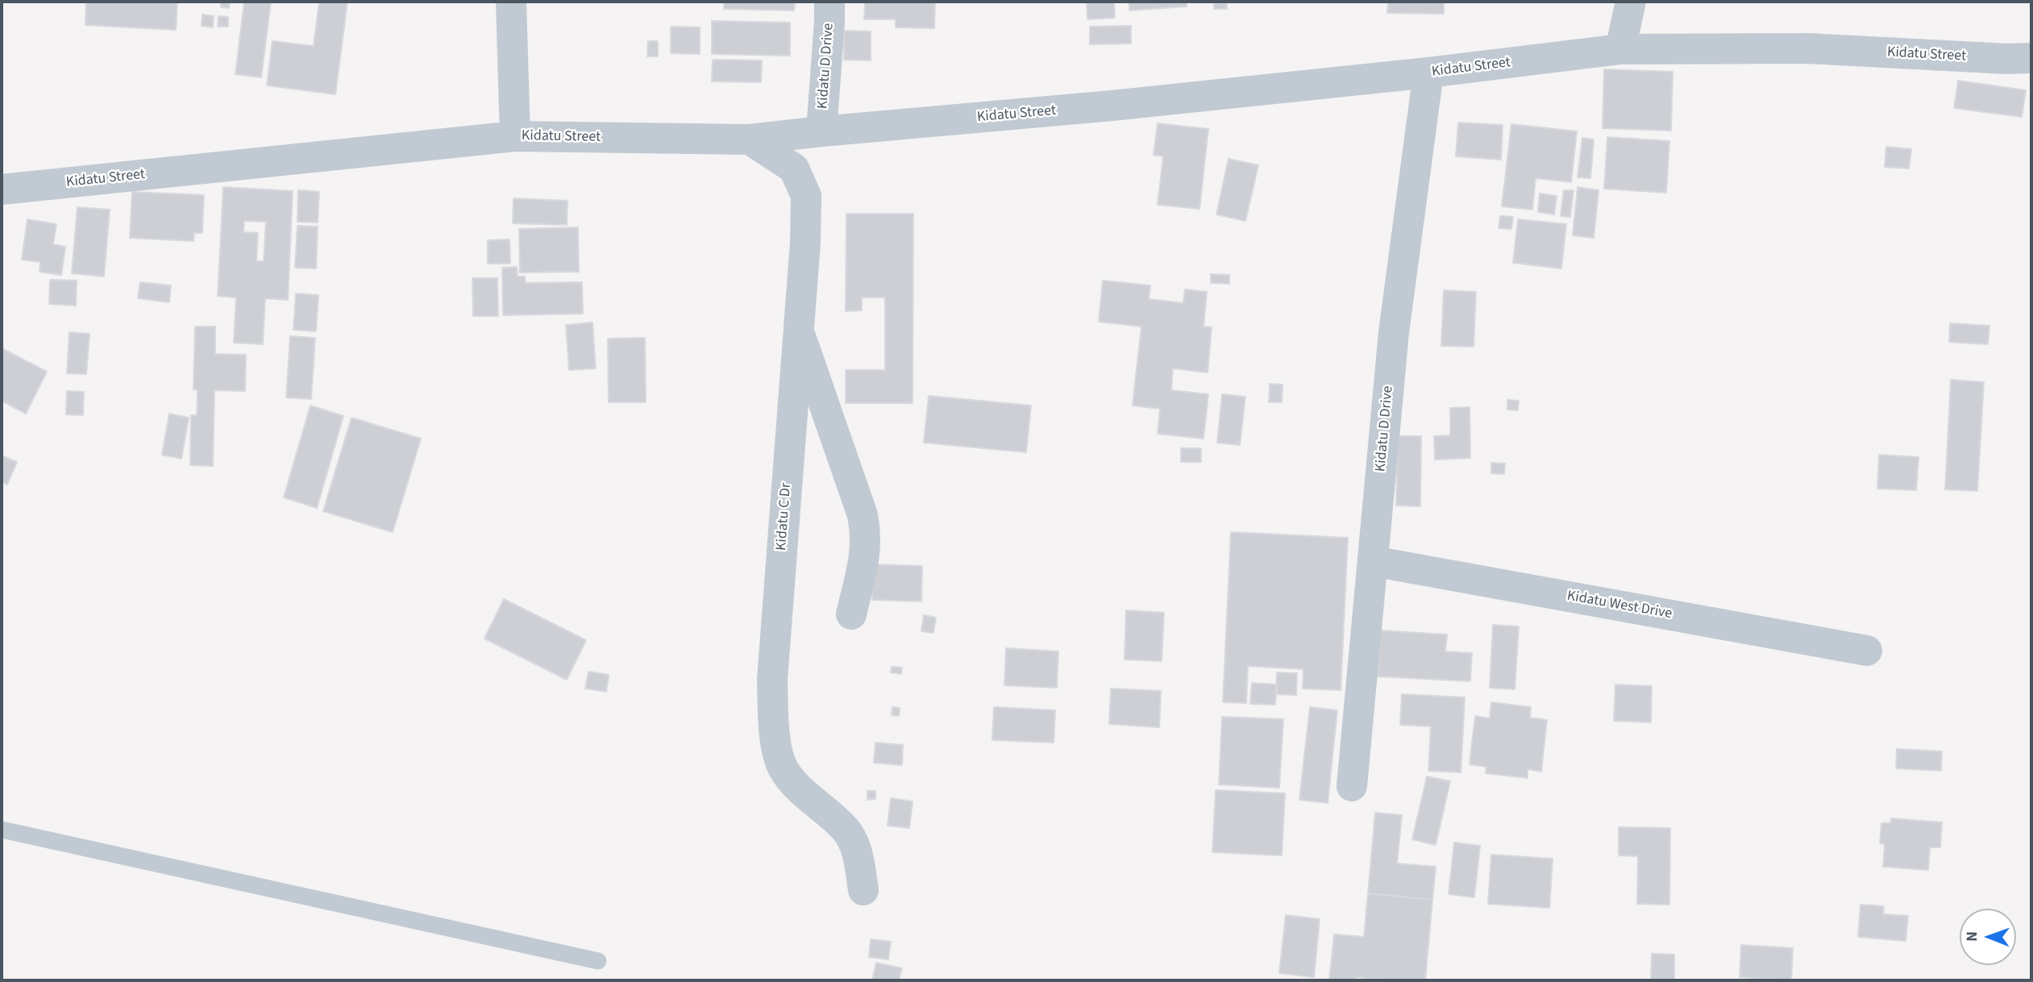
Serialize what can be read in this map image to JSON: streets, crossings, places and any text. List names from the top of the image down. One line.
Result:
{"streets":{"street":["Kidatu Street","Kidatu D Drive","Kidatu C Dr","Kidatu West Drive"]},"crossings":[["Kidatu Street","Kidatu D Drive"],["Kidatu Street","Kidatu C Dr"],["Kidatu D Drive","Kidatu West Drive"]],"north":"left"}
